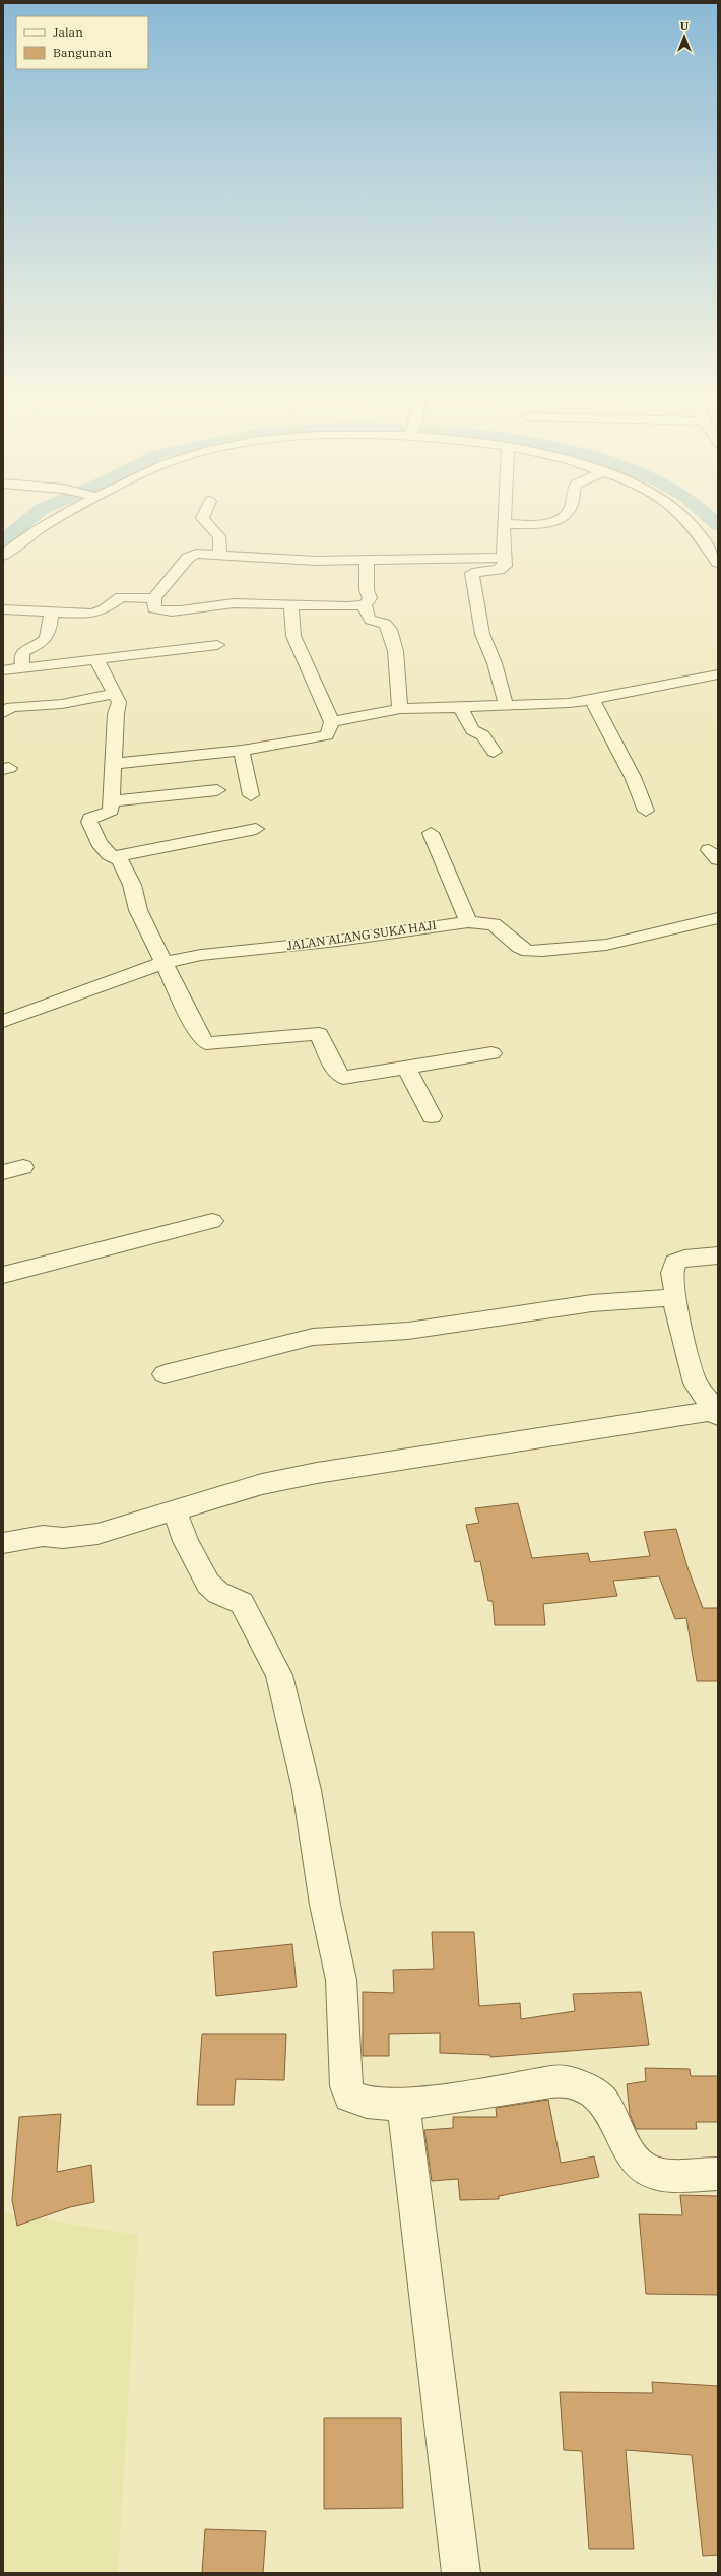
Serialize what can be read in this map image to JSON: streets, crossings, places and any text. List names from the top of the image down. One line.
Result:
{"streets":{"street":["JALAN ALANG SUKA HAJI"]},"legend":["Jalan","Bangunan"],"north":"top"}
